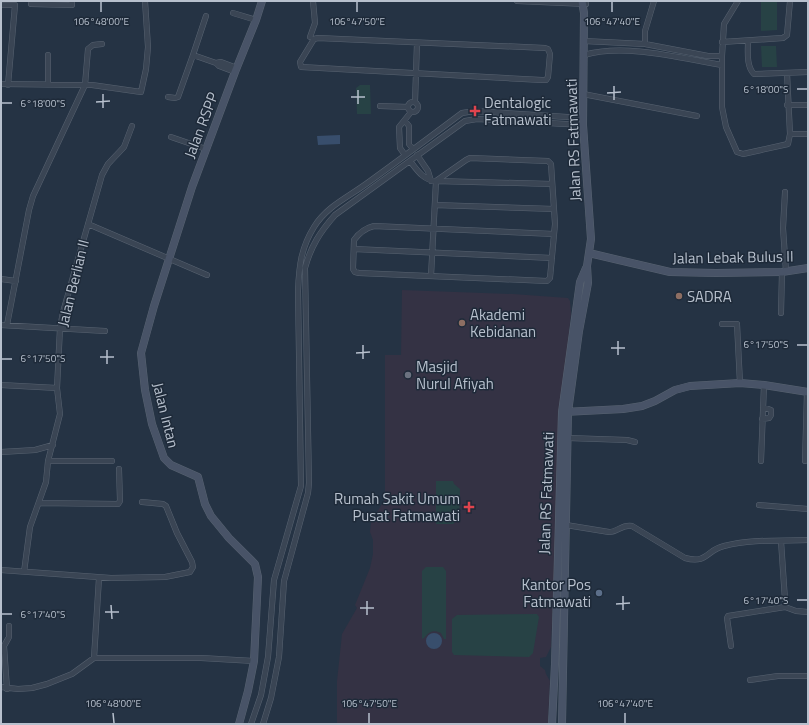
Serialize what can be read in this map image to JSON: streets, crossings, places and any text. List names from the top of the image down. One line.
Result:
{"streets":{"street":["Jalan RSPP","Jalan RS Fatmawati","Jalan Lebak Bulus II","Jalan Berlian II","Jalan Intan"]},"crossings":[["Jalan RSPP","Jalan Intan"],["Jalan RS Fatmawati","Jalan Lebak Bulus II"]],"places":{"health":["Dentalogic Fatmawati","Rumah Sakit Umum Pusat Fatmawati"],"other":["SADRA","Akademi Kebidanan","Masjid Nurul Afiyah","Kantor Pos Fatmawati"]},"coordinates":["106°48'00\"E","106°47'50\"E","106°47'40\"E","6°18'00\"S","6°17'50\"S","6°17'40\"S"]}
